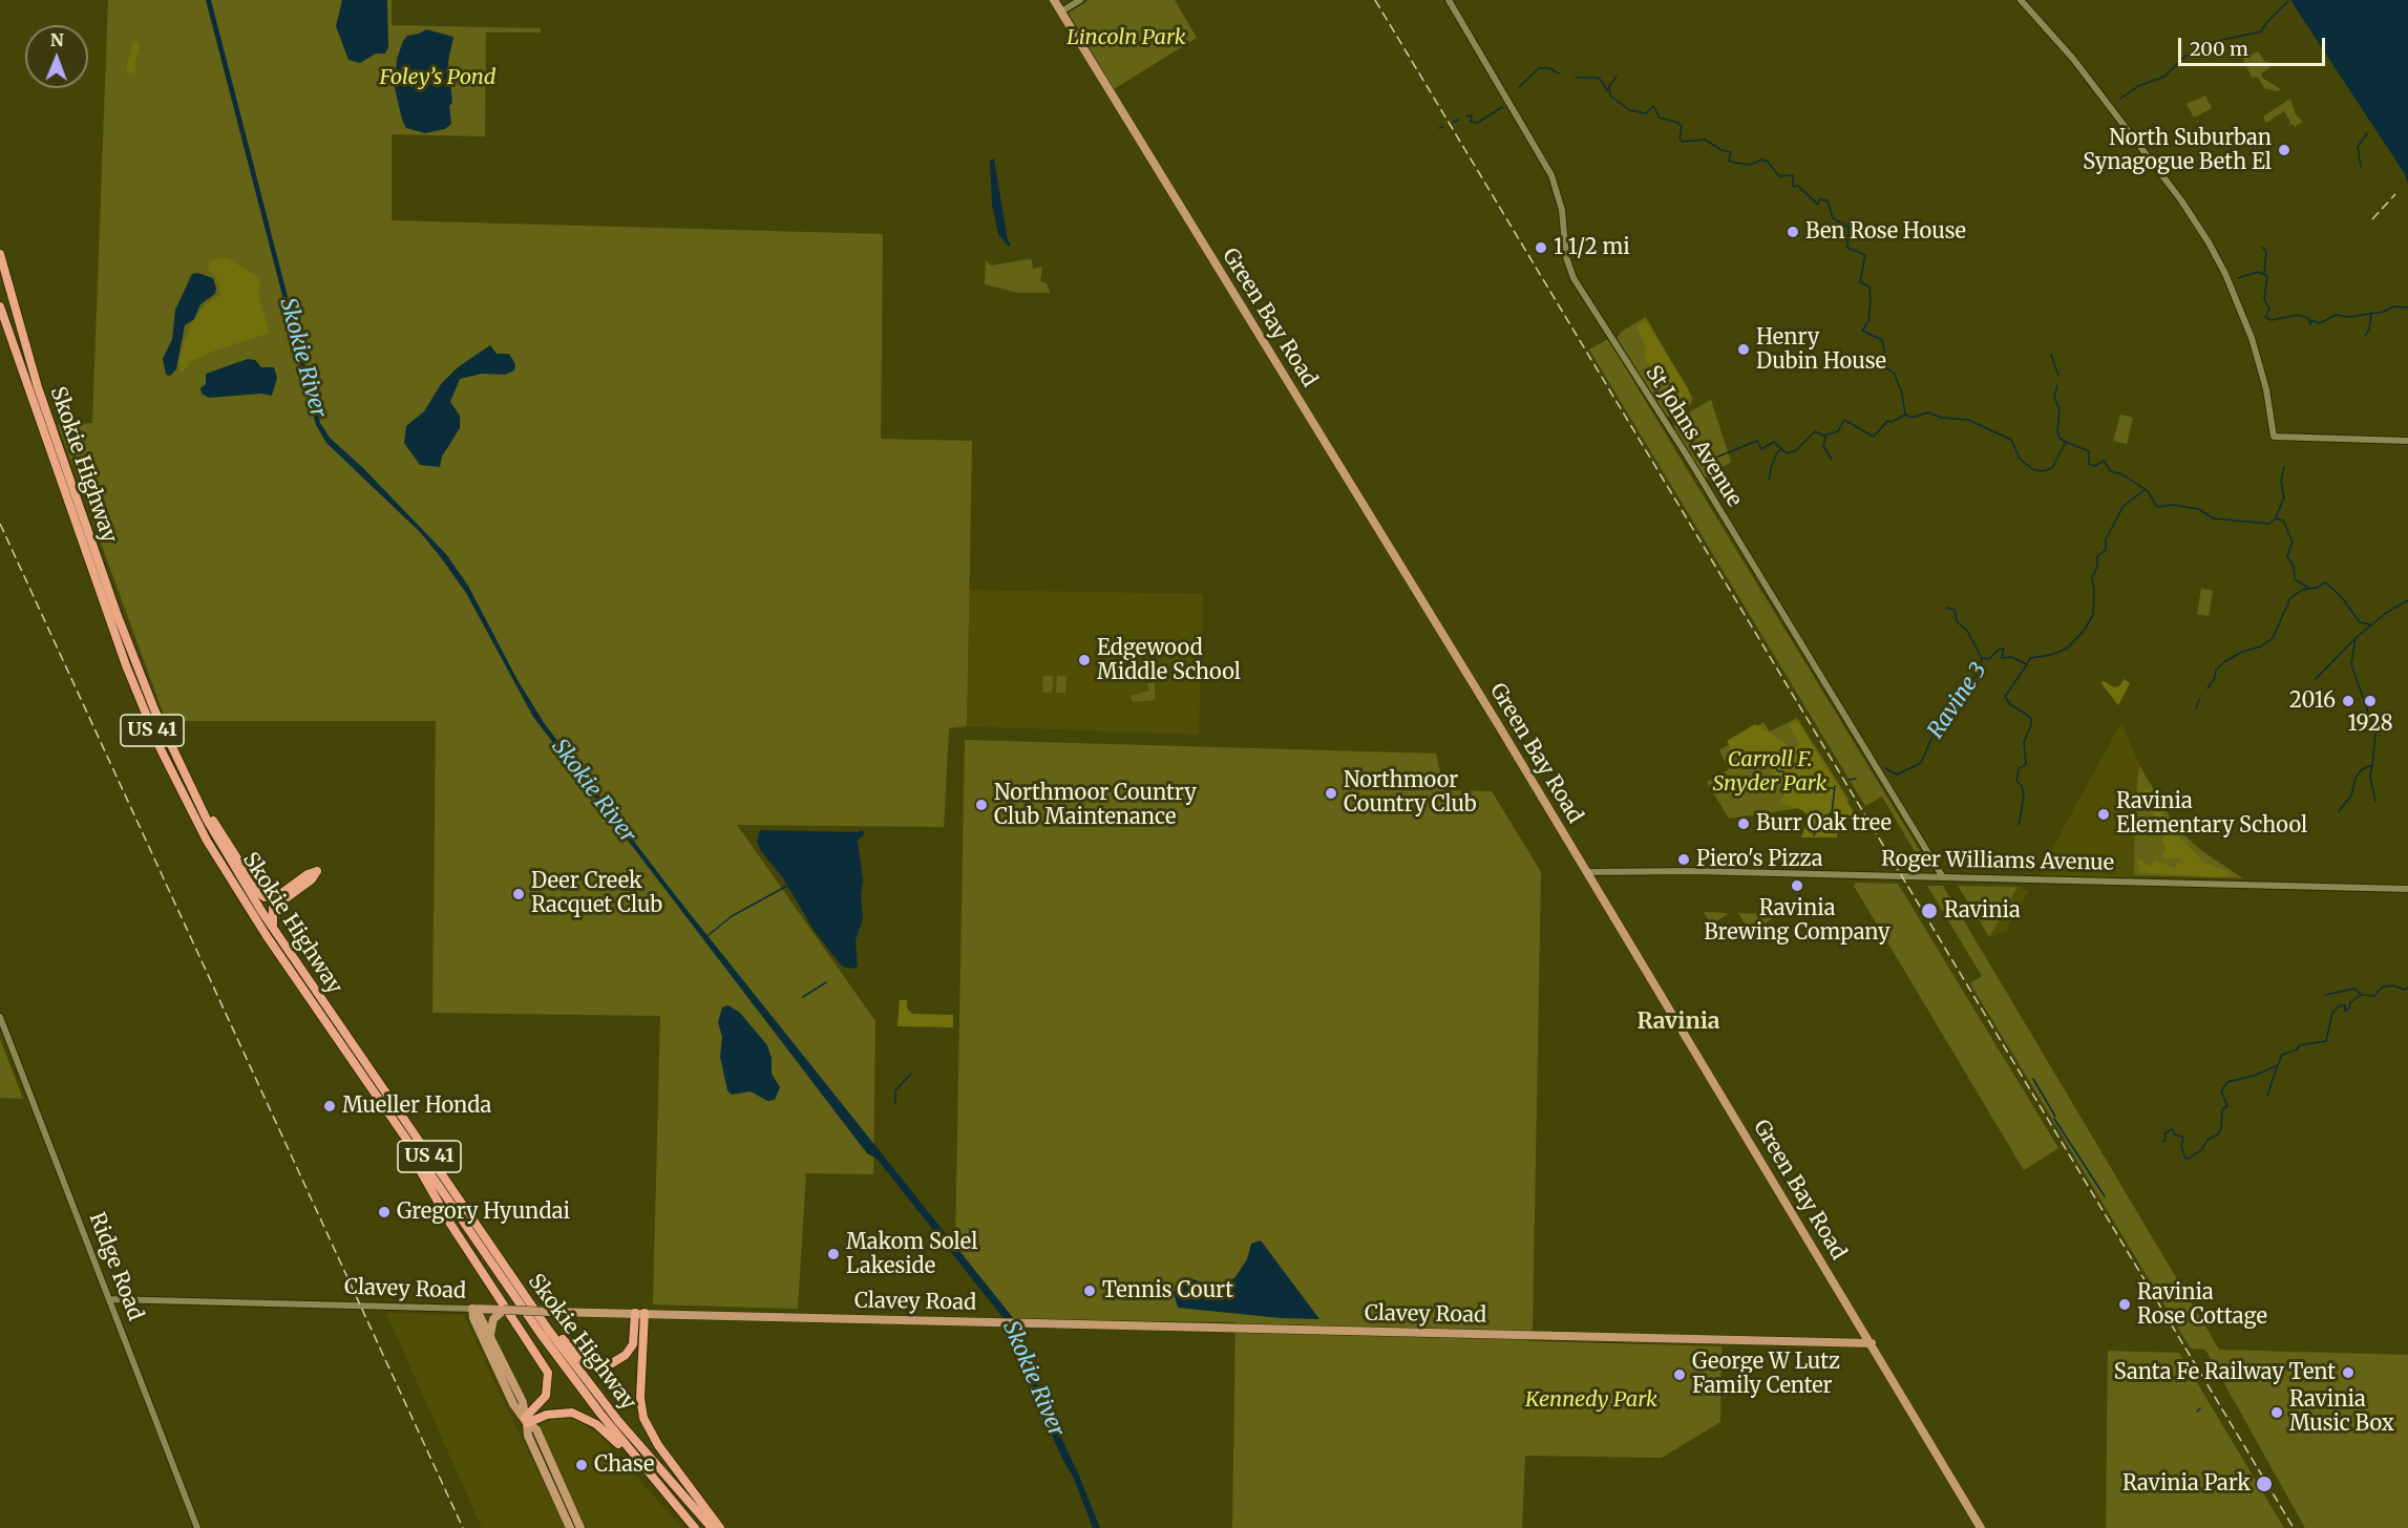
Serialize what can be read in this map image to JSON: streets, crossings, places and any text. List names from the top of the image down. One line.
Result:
{"streets":{"highway":["Skokie Highway","US 41"],"main road":["Green Bay Road","Clavey Road"],"street":["St Johns Avenue","Roger Williams Avenue","Ridge Road"]},"crossings":[["Green Bay Road","Roger Williams Avenue"],["Green Bay Road","Clavey Road"],["St Johns Avenue","Roger Williams Avenue"],["Ridge Road","Clavey Road"]],"districts":["Ravinia"],"water":["Skokie River","Ravine 3"],"parks":["Lincoln Park","Foley’s Pond","Carroll F. Snyder Park","Kennedy Park"],"places":["North Suburban Synagogue Beth El","Ben Rose House","1 1/2 mi","Henry Dubin House","Edgewood Middle School","2016","1928","Northmoor Country Club","Northmoor Country Club Maintenance","Ravinia Elementary School","Burr Oak tree","Piero's Pizza","Ravinia Brewing Company","Deer Creek Racquet Club","Ravinia","Mueller Honda","Gregory Hyundai","Makom Solel Lakeside","Tennis Court","Ravinia Rose Cottage","Santa Fe Railway Tent","George W Lutz Family Center","Ravinia Music Box","Chase","Ravinia Park"],"scale_bar":"200 m","north":"top"}
